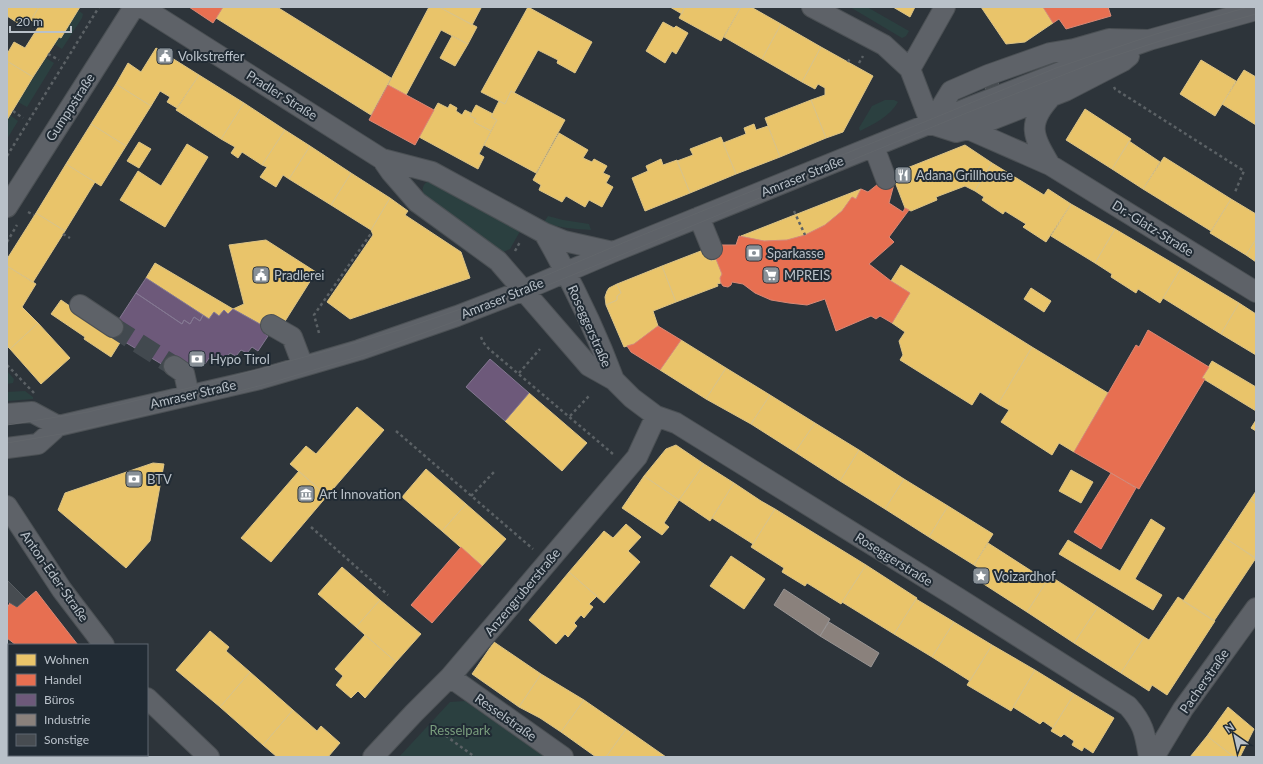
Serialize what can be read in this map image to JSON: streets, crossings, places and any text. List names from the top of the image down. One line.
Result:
{"streets":{"street":["Pradler Straße","Gumppstraße","Amraser Straße","Dr.-Glatz-Straße","Roseggerstraße","Anton-Eder-Straße","Anzengruberstraße","Pacherstraße","Resselstraße"]},"crossings":[["Pradler Straße","Amraser Straße"],["Pradler Straße","Roseggerstraße"],["Amraser Straße","Roseggerstraße"],["Roseggerstraße","Anzengruberstraße"],["Anzengruberstraße","Resselstraße"]],"parks":["Resselpark"],"places":{"public building":["Volkstreffer","Pradlerei"],"restaurant":["Adana Grillhouse"],"bank":["Sparkasse","Hypo Tirol","BTV"],"supermarket":["MPREIS"],"museum":["Art Innovation"],"place":["Voizardhof"]},"legend":["Wohnen","Handel","Büros","Industrie","Sonstige"],"scale_bar":"20 m","north":"top left"}
